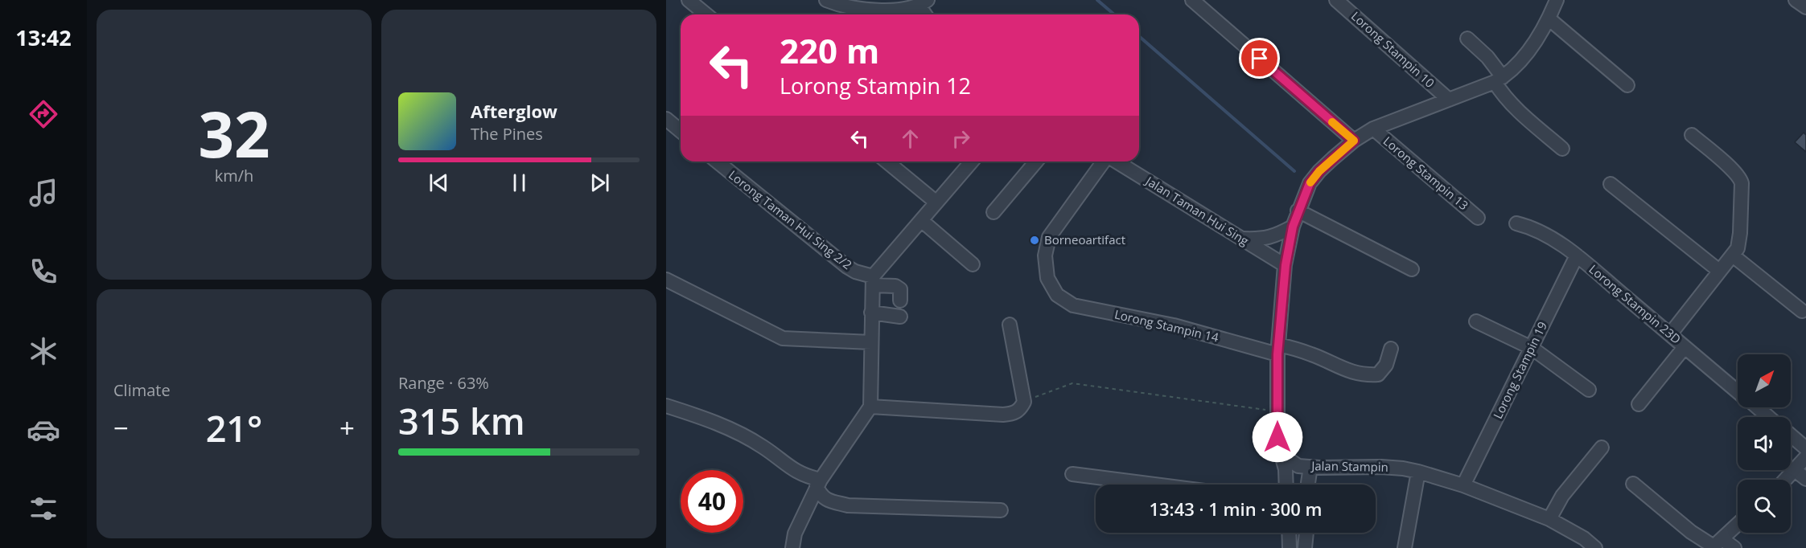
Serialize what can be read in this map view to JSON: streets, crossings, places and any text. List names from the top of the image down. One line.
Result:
{"streets":{"street":["Lorong Stampin 10","Lorong Stampin 13","Jalan Taman Hui Sing","Lorong Taman Hui Sing 2/2","Lorong Stampin 23D","Lorong Stampin 14","Lorong Stampin 19","Jalan Stampin"]},"crossings":[["Lorong Stampin 23D","Lorong Stampin 19"],["Lorong Stampin 19","Jalan Stampin"]],"places":["Borneoartifact"],"north":"top right","page":{"tabs":"13:42","tile":[["32","km/h"],"Climate",["Range · 63%","315 km"]],"turn":["220 m","Lorong Stampin 12"],"song":["Afterglow","The Pines"],"heat":["−","21°","+"],"limit":"40","trip":"13:43 · 1 min · 300 m"}}
